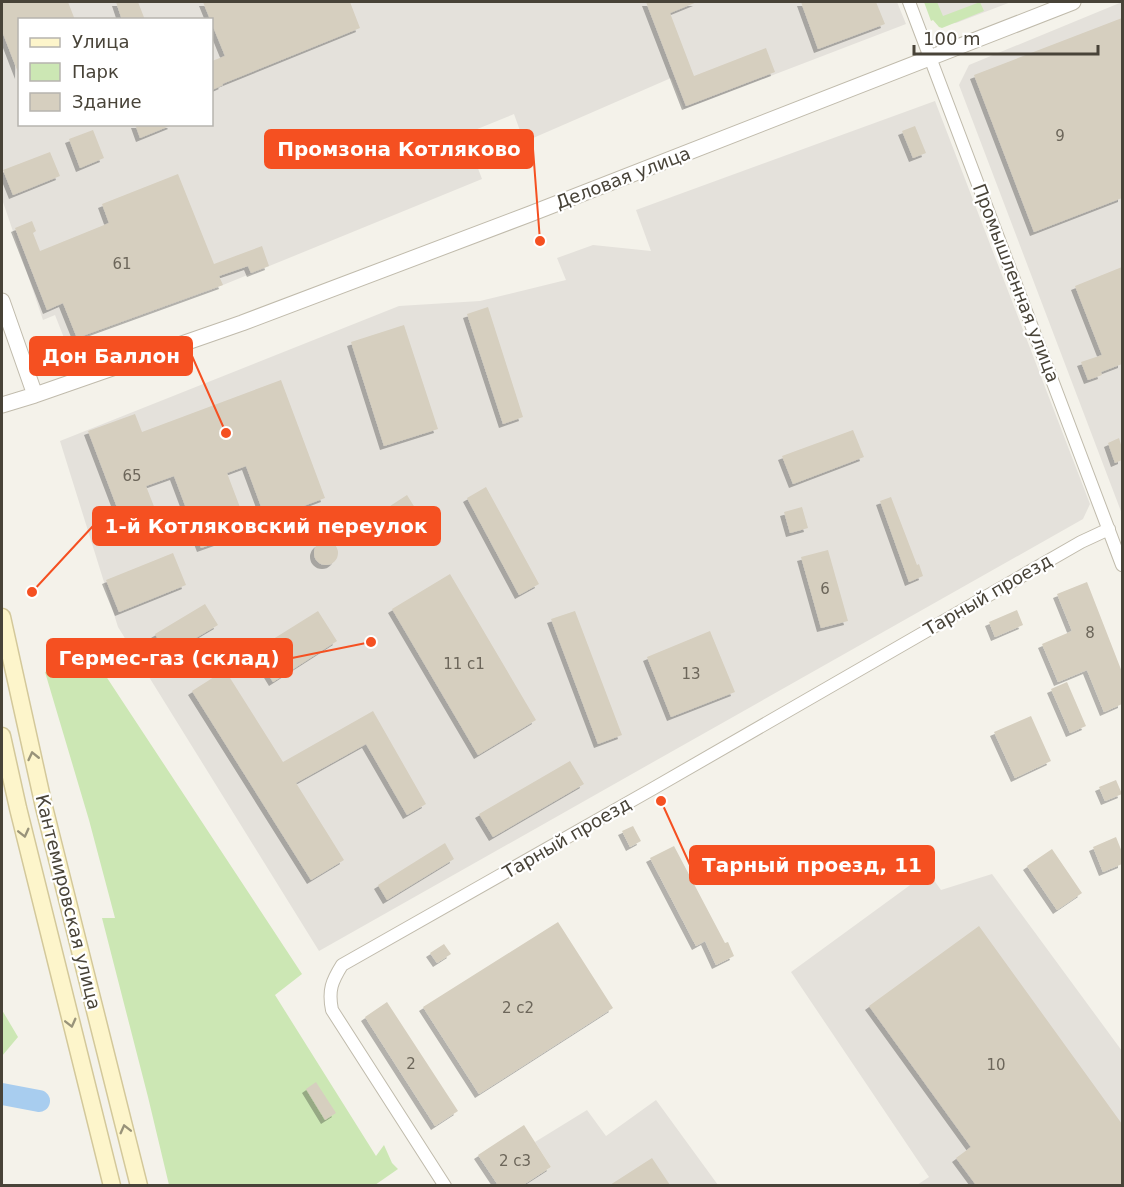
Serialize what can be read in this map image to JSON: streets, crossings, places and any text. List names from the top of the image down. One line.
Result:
{"streets":{"main road":["Кантемировская улица"],"street":["Деловая улица","Промышленная улица","Тарный проезд"]},"crossings":[["Деловая улица","Промышленная улица"],["Промышленная улица","Тарный проезд"]],"places":["Промзона Котляково","Дон Баллон","1-й Котляковский переулок","Гермес-газ (склад)","Тарный проезд, 11"],"house_numbers":["9","61","65","6","8","11 с1","13","2 с2","2","10","2 с3"],"legend":["Улица","Парк","Здание"],"scale_bar":"100 m"}
